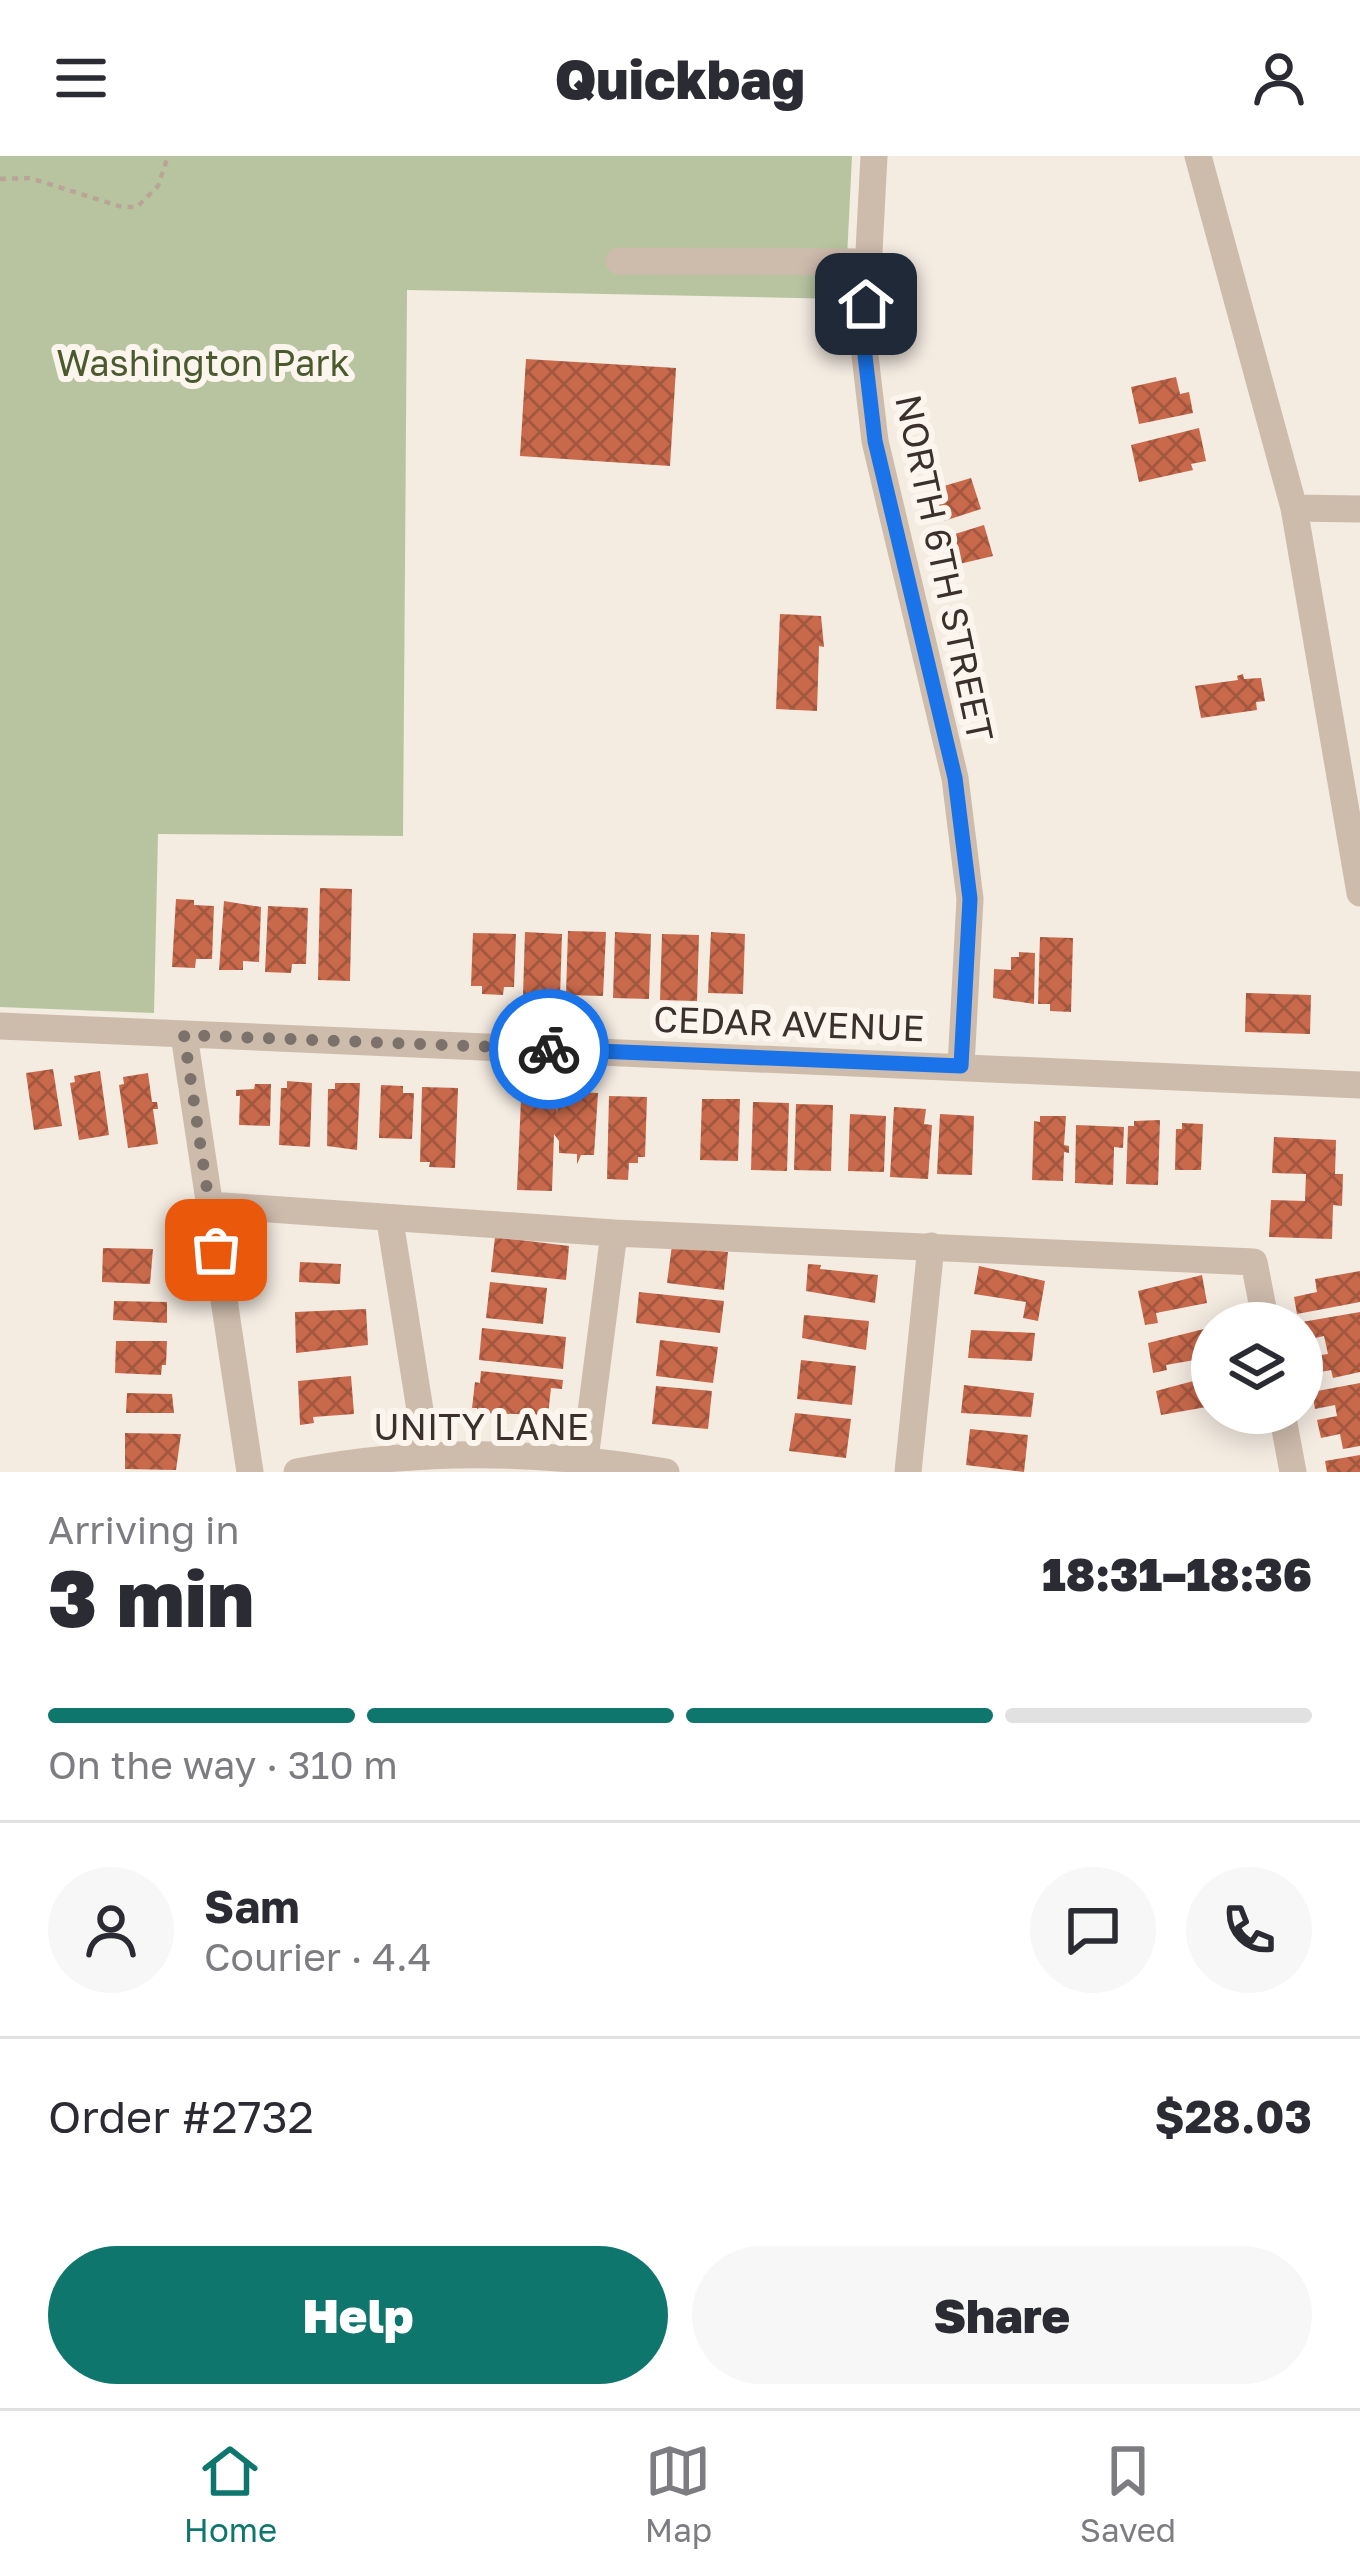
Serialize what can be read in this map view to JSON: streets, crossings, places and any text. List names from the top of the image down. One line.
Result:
{"streets":{"street":["NORTH 6TH STREET","CEDAR AVENUE","UNITY LANE"]},"crossings":[["NORTH 6TH STREET","CEDAR AVENUE"]],"parks":["Washington Park"],"page":{"header":"Quickbag","heading":["3 min","Arriving in","18:31–18:36"],"panel":["Sam","Courier · 4.4","Order #2732","$28.03"],"bar":"On the way · 310 m","buttons":["Help","Share"],"tabs":["Home","Map","Saved"]}}
